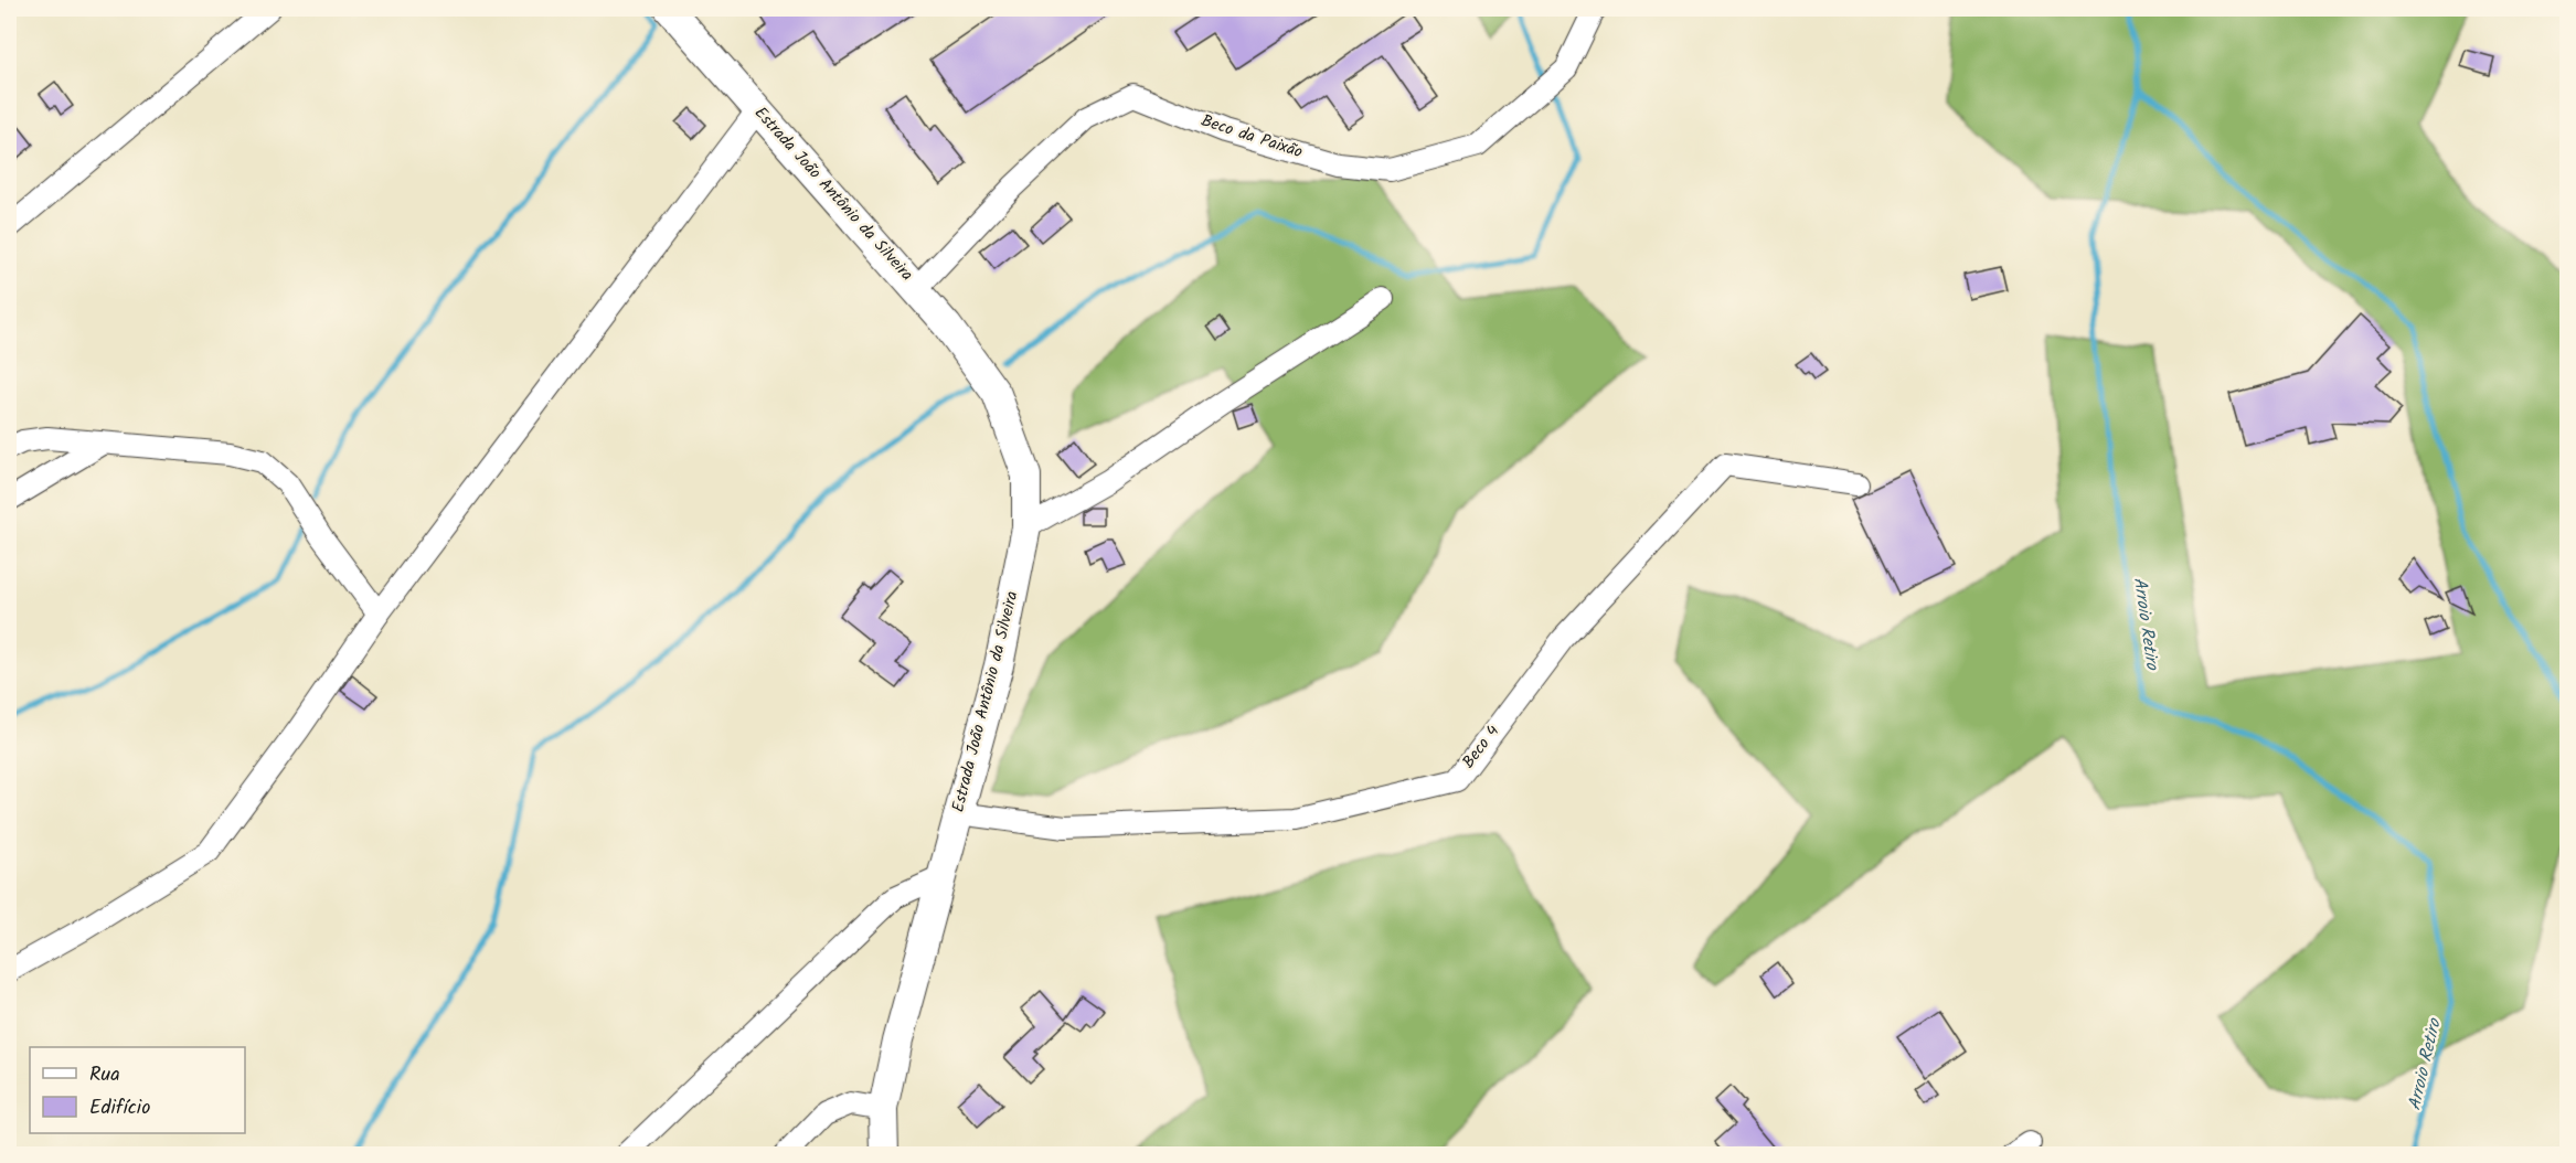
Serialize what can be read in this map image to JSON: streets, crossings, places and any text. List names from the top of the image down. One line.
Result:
{"streets":{"main road":["Estrada João Antônio da Silveira"],"street":["Beco da Paixão","Beco 4"]},"crossings":[["Beco da Paixão","Estrada João Antônio da Silveira"],["Estrada João Antônio da Silveira","Beco 4"]],"water":["Arroio Retiro"],"legend":["Rua","Edifício"]}
